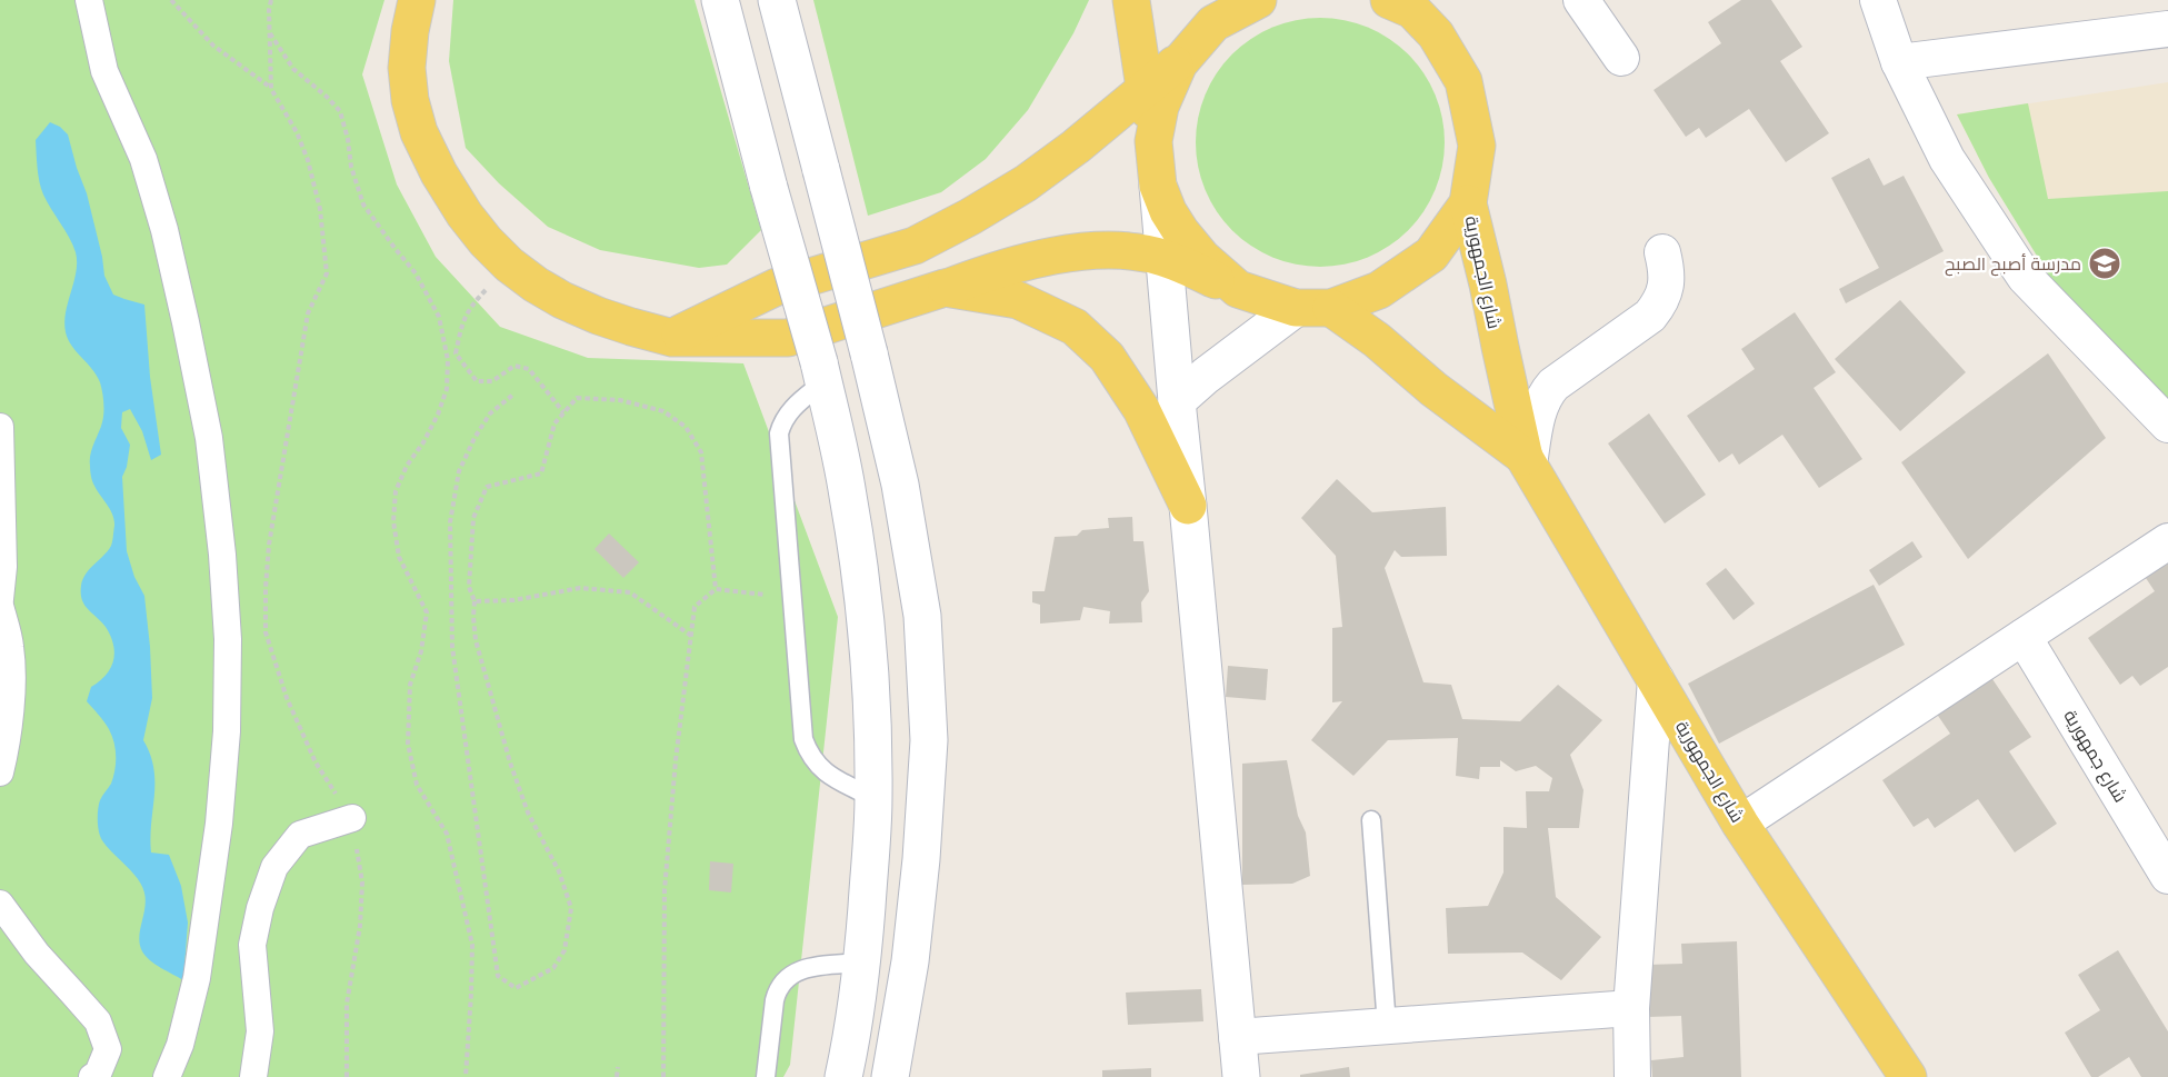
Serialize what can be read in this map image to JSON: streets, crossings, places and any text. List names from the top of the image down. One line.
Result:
{"streets":{"main road":["شارع الجمهورية"],"street":["شارع جمهورية"]},"places":{"school or university":["مدرسة أصبح الصبح"]}}
